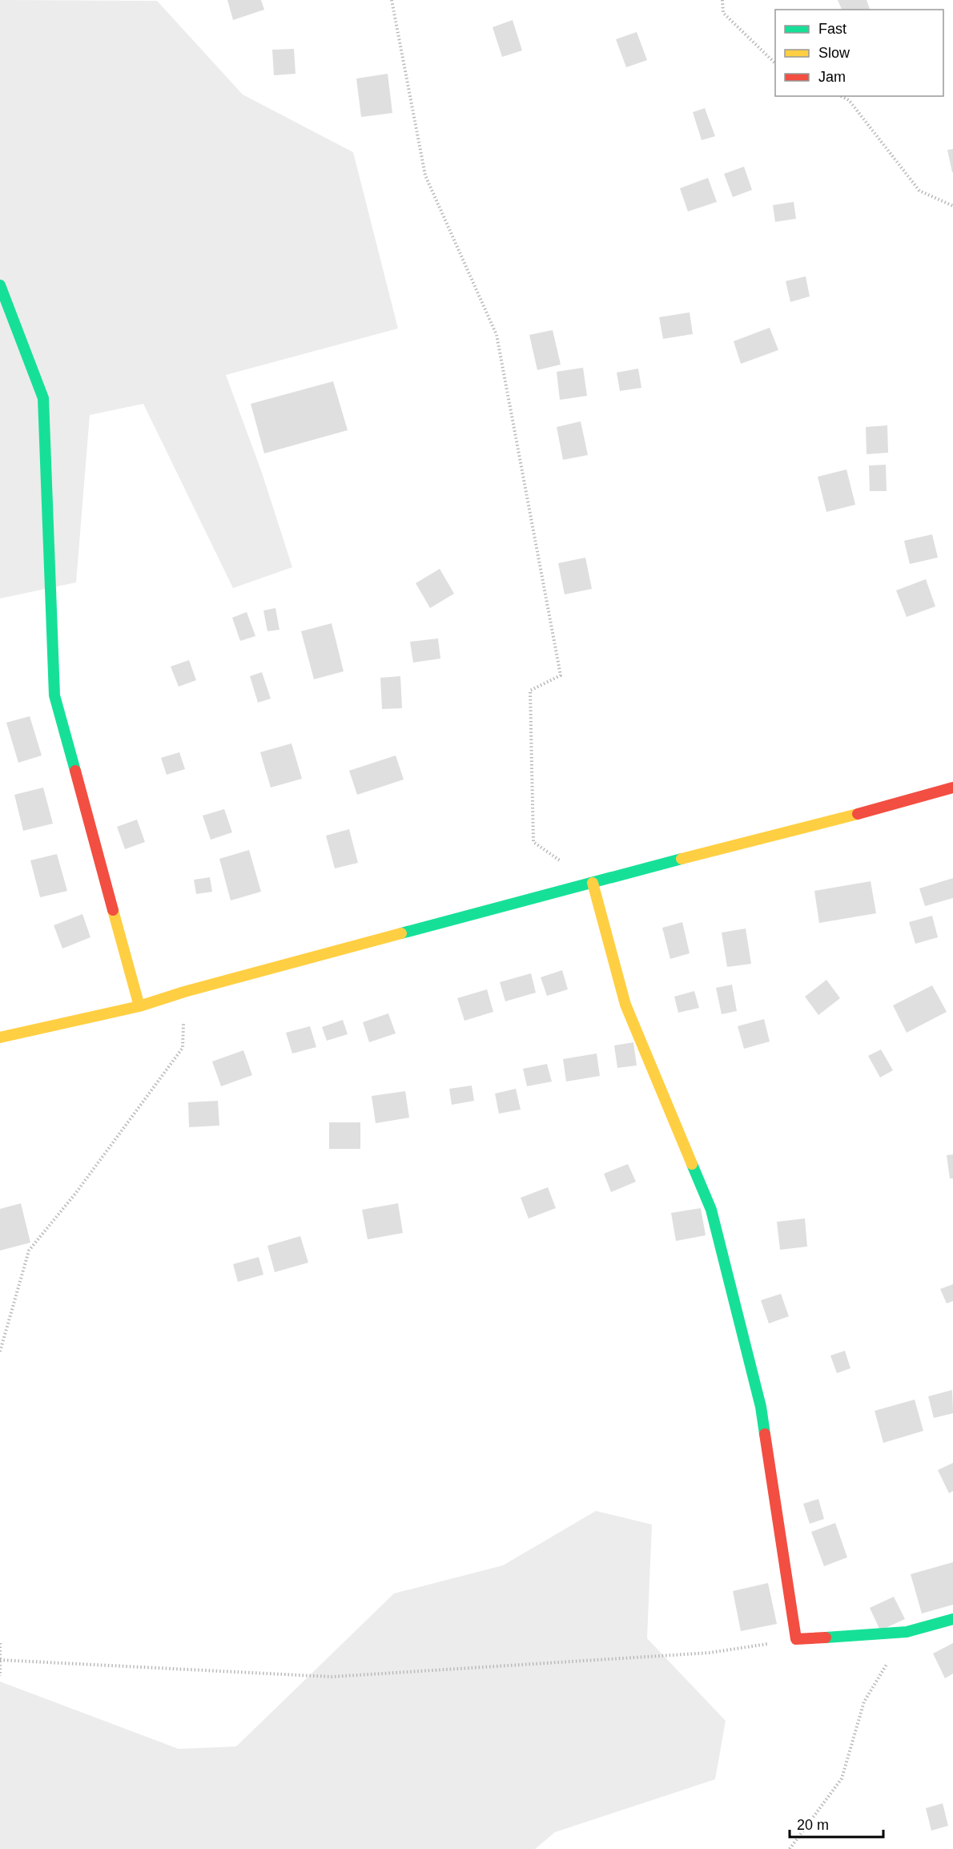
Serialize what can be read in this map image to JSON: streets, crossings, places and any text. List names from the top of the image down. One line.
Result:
{"legend":["Fast","Slow","Jam"],"scale_bar":"20 m"}
